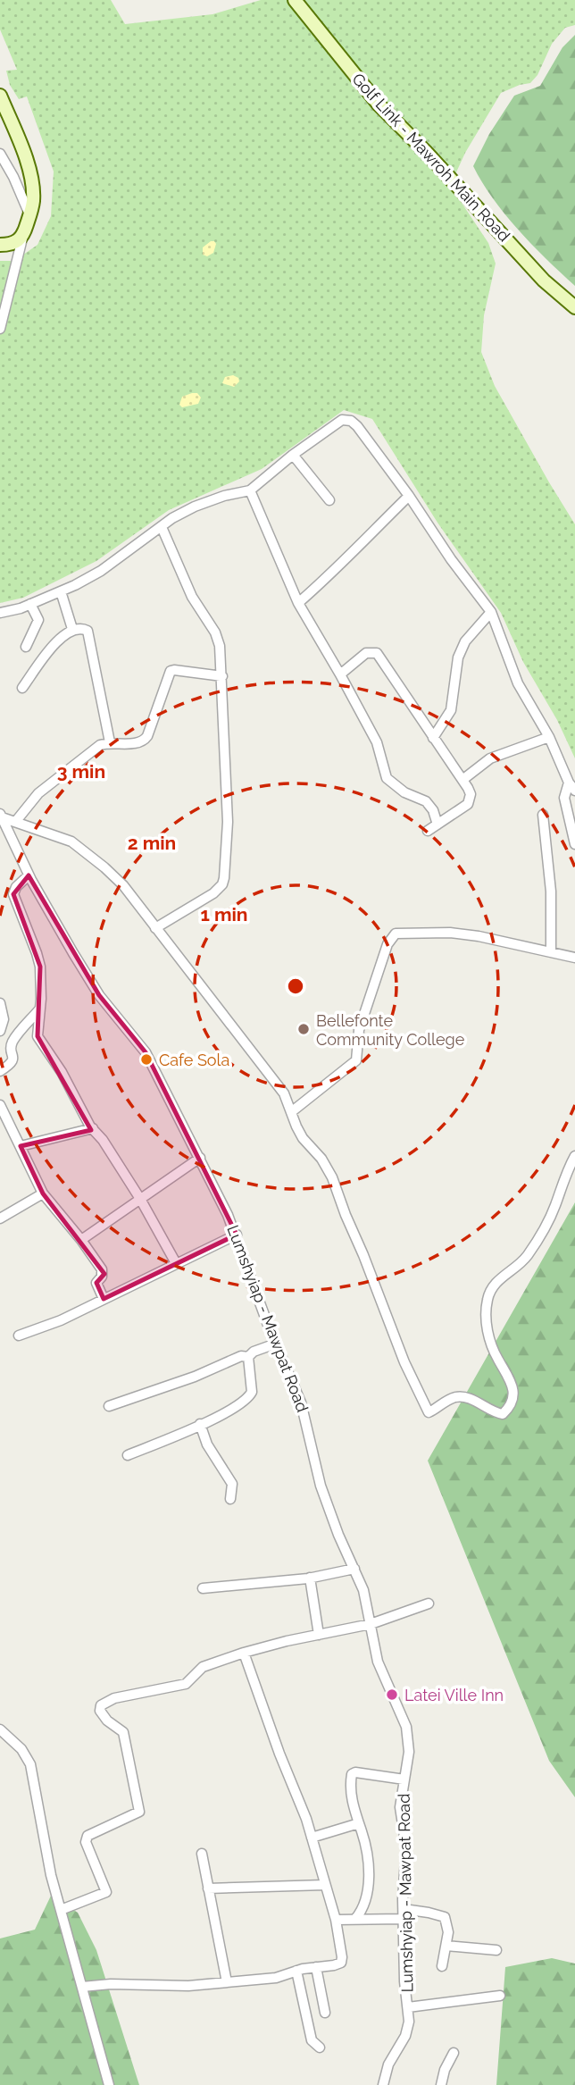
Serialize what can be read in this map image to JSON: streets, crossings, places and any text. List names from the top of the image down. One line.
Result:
{"streets":{"street":["Golf Link - Mawroh Main Road","Lumshyiap - Mawpat Road"]},"places":["Bellefonte Community College","Cafe Sola","Latei Ville Inn"],"rings":["3 min","2 min","1 min"]}
